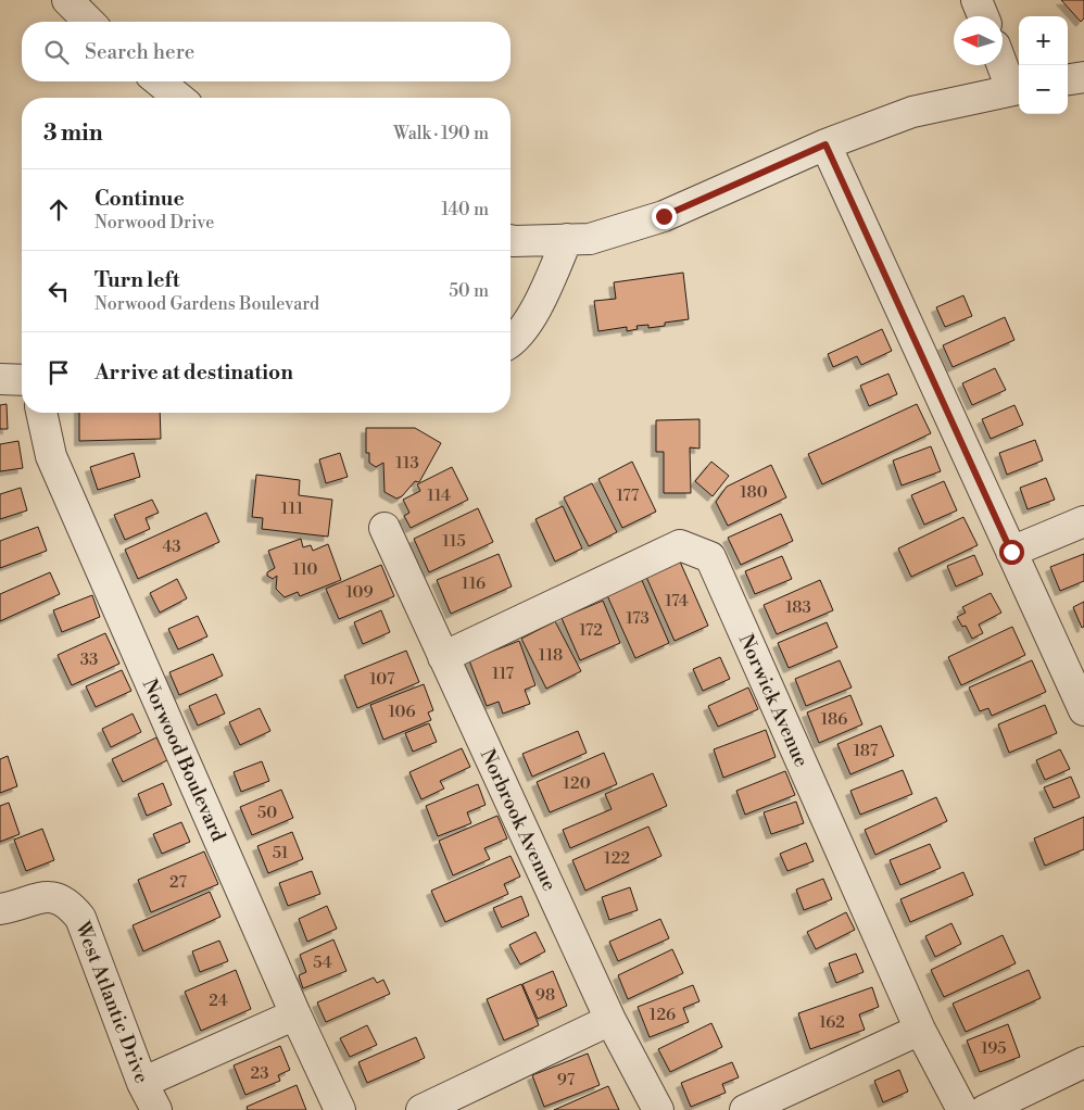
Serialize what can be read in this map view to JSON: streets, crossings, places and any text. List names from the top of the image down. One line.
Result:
{"streets":{"street":["Norwick Avenue","Norwood Boulevard","Norbrook Avenue","West Atlantic Drive"]},"crossings":[["Norwick Avenue","Norbrook Avenue"]],"house_numbers":["113","180","114","177","111","115","43","110","116","109","174","183","173","172","118","33","117","107","106","186","187","120","50","51","122","27","54","98","24","126","162","195","23","97"],"north":"left","page":{"map_buttons":["+","−"],"search":"Search here","heading":["3 min","Walk · 190 m"],"list":[["Continue","Norwood Drive","140 m"],["Turn left","Norwood Gardens Boulevard","50 m"],"Arrive at destination"]}}
